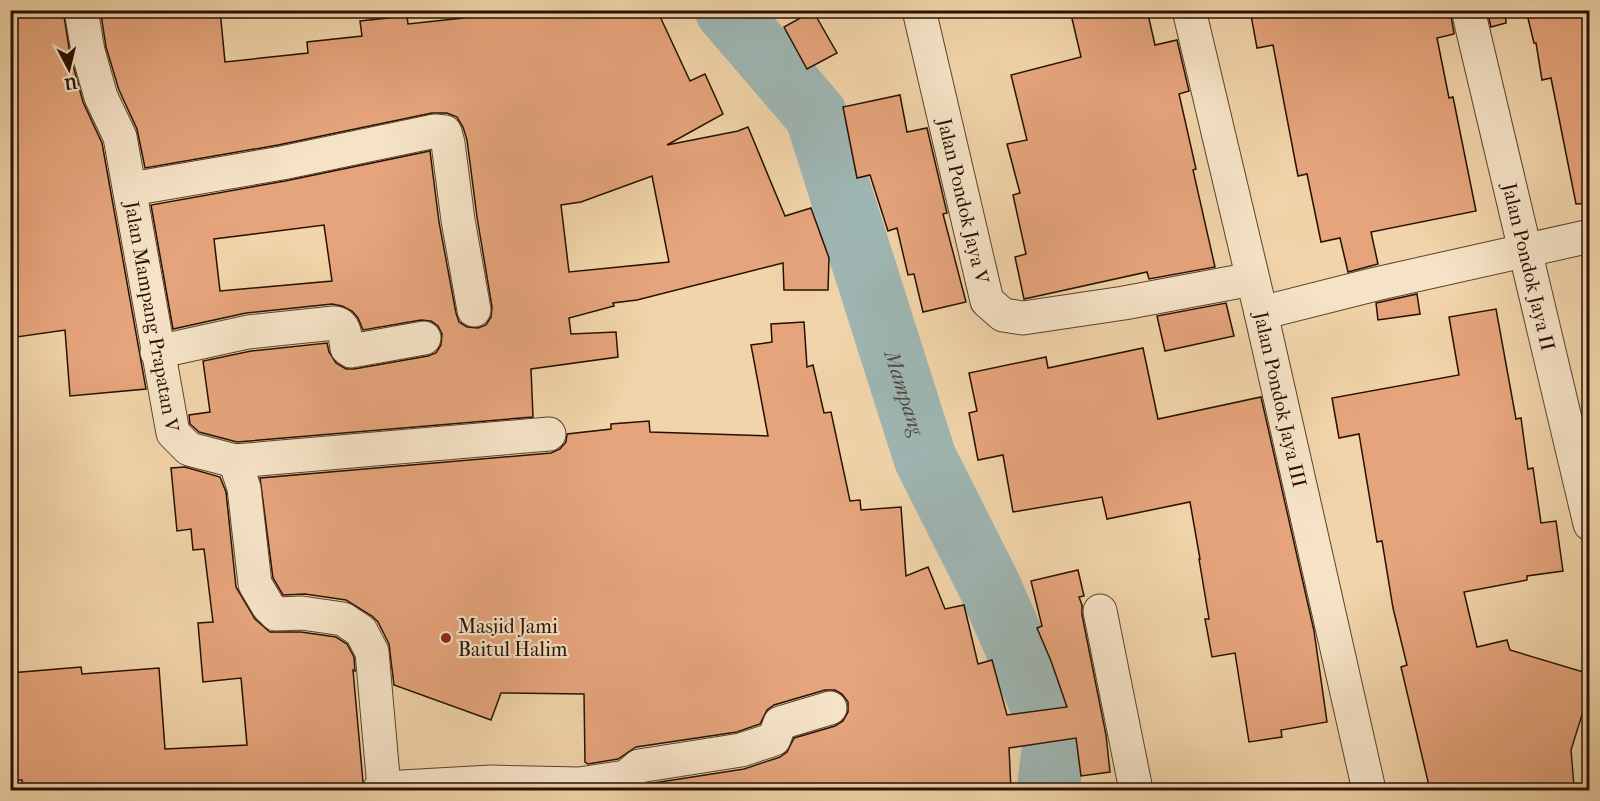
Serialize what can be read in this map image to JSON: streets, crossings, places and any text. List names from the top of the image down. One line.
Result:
{"streets":{"street":["Jalan Pondok Jaya V","Jalan Pondok Jaya II","Jalan Mampang Prapatan V","Jalan Pondok Jaya III"]},"crossings":[["Jalan Pondok Jaya V","Jalan Pondok Jaya III"]],"water":["Mampang"],"places":["Masjid Jami Baitul Halim"],"north":"bottom"}
